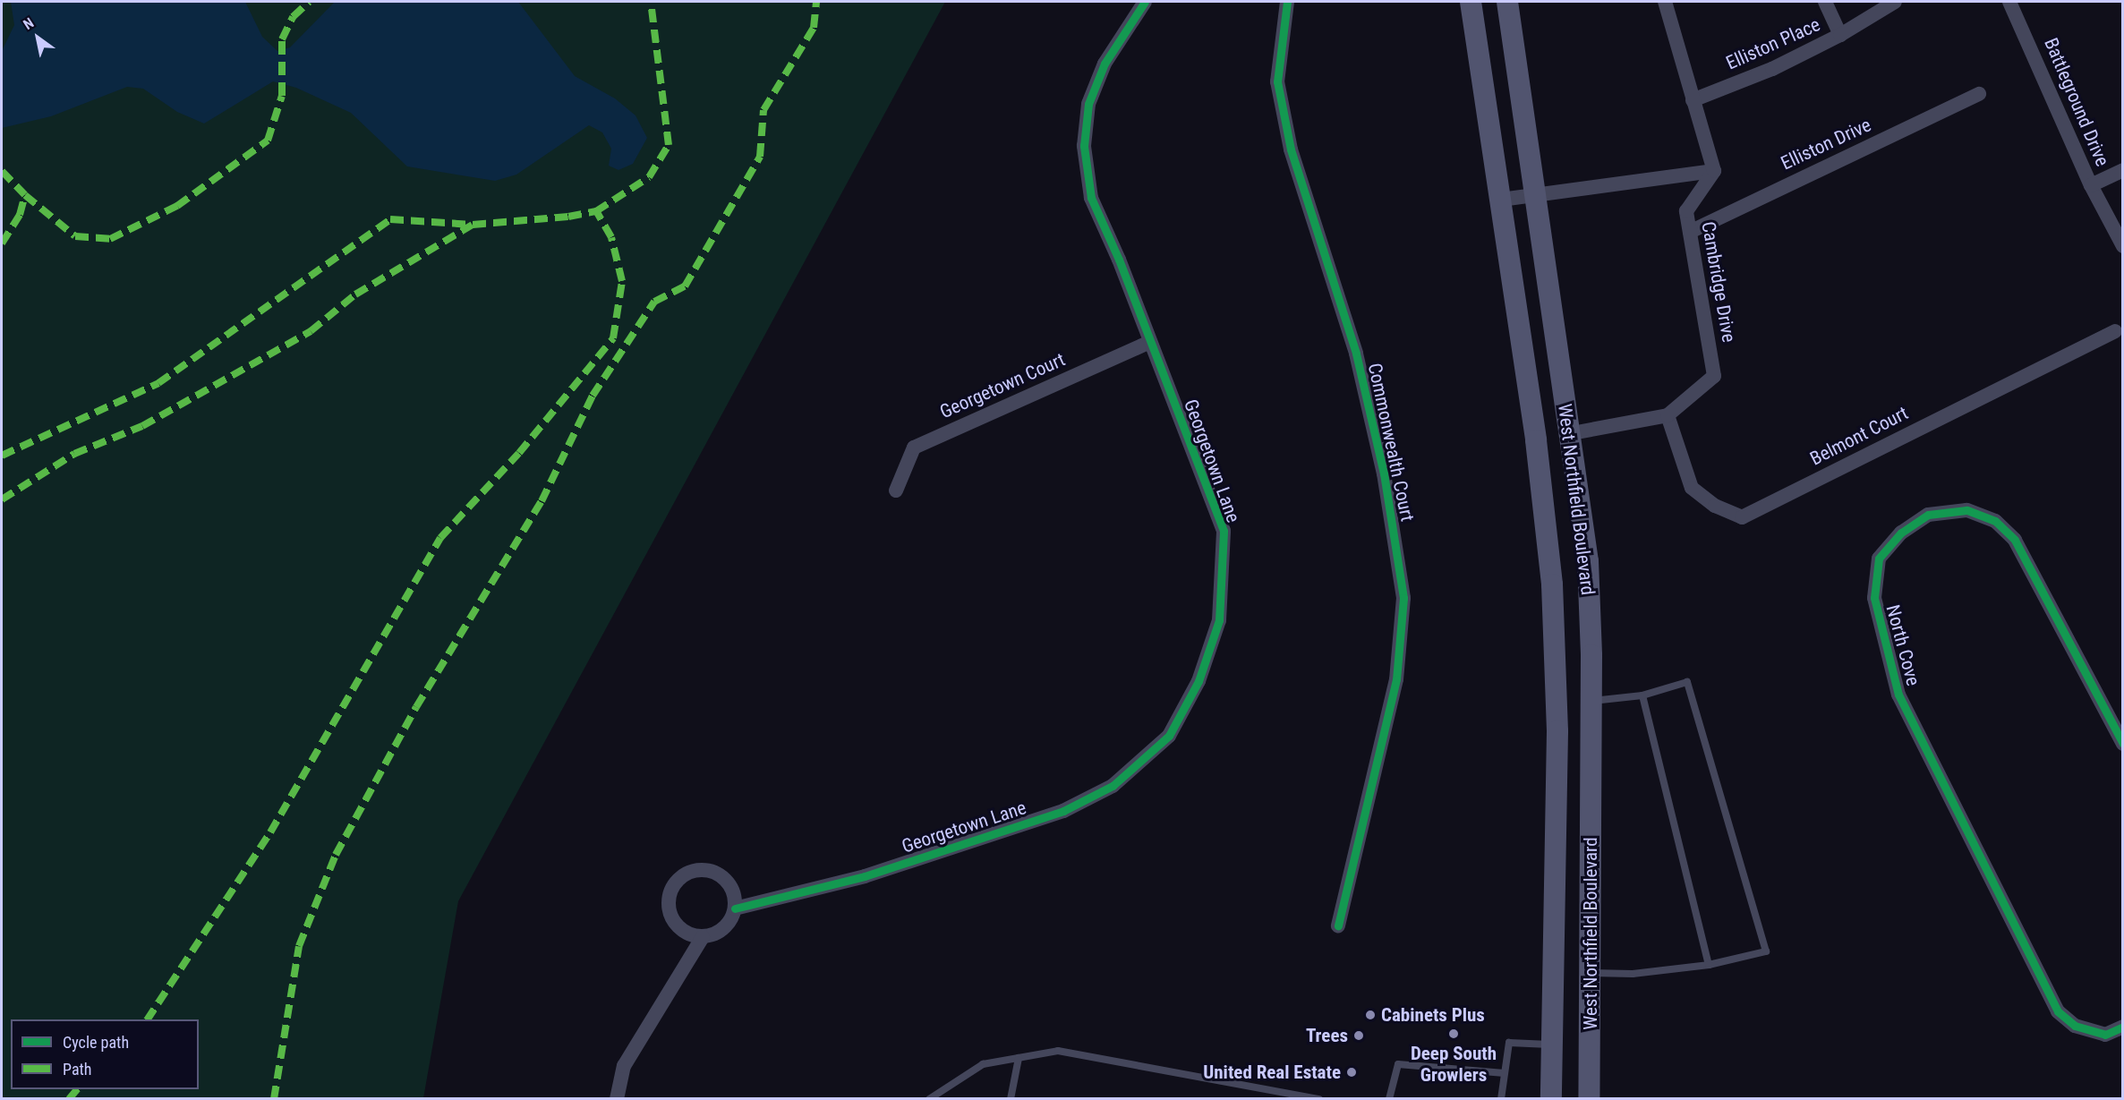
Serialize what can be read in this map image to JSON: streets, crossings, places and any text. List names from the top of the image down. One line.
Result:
{"streets":{"main road":["West Northfield Boulevard"],"street":["Elliston Place","Battleground Drive","Elliston Drive","Cambridge Drive","Georgetown Court","Belmont Court","Commonwealth Court","Georgetown Lane","North Cove"]},"crossings":[["Elliston Drive","Cambridge Drive"],["Cambridge Drive","Belmont Court"],["Georgetown Court","Georgetown Lane"]],"places":["Cabinets Plus","Deep South Growlers","Trees","United Real Estate"],"legend":["Cycle path","Path"],"north":"top left"}
